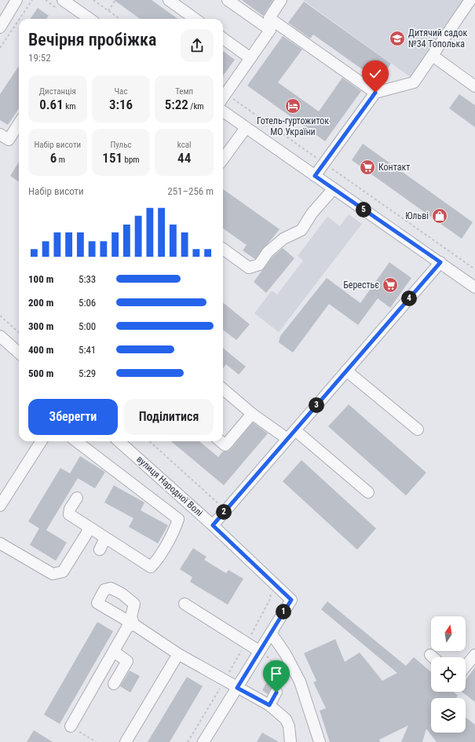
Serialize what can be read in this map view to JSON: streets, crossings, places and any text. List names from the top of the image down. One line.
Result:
{"streets":{"street":["вулиця Народної Волі"]},"places":{"school or university":["Дитячий садок №34 Тополька"],"hotel":["Готель-гуртожиток МО України"],"supermarket":["Контакт","Берестьє"],"shop":["Юльві"]},"north":"top","page":{"heading":["Вечірня пробіжка","19:52"],"stats":[["Дистанція","0.61 km"],["Час","3:16"],["Темп","5:22 /km"],["Набір висоти","6 m"],["Пульс","151 bpm"],["kcal","44"]],"chart":["Набір висоти","251–256 m"],"pins":["5","4","3","2","1"],"list":[{"name":"100 m","note":"5:33"},{"name":"200 m","note":"5:06"},{"name":"300 m","note":"5:00"},{"name":"400 m","note":"5:41"},{"name":"500 m","note":"5:29"}],"buttons":["Зберегти","Поділитися"]}}
